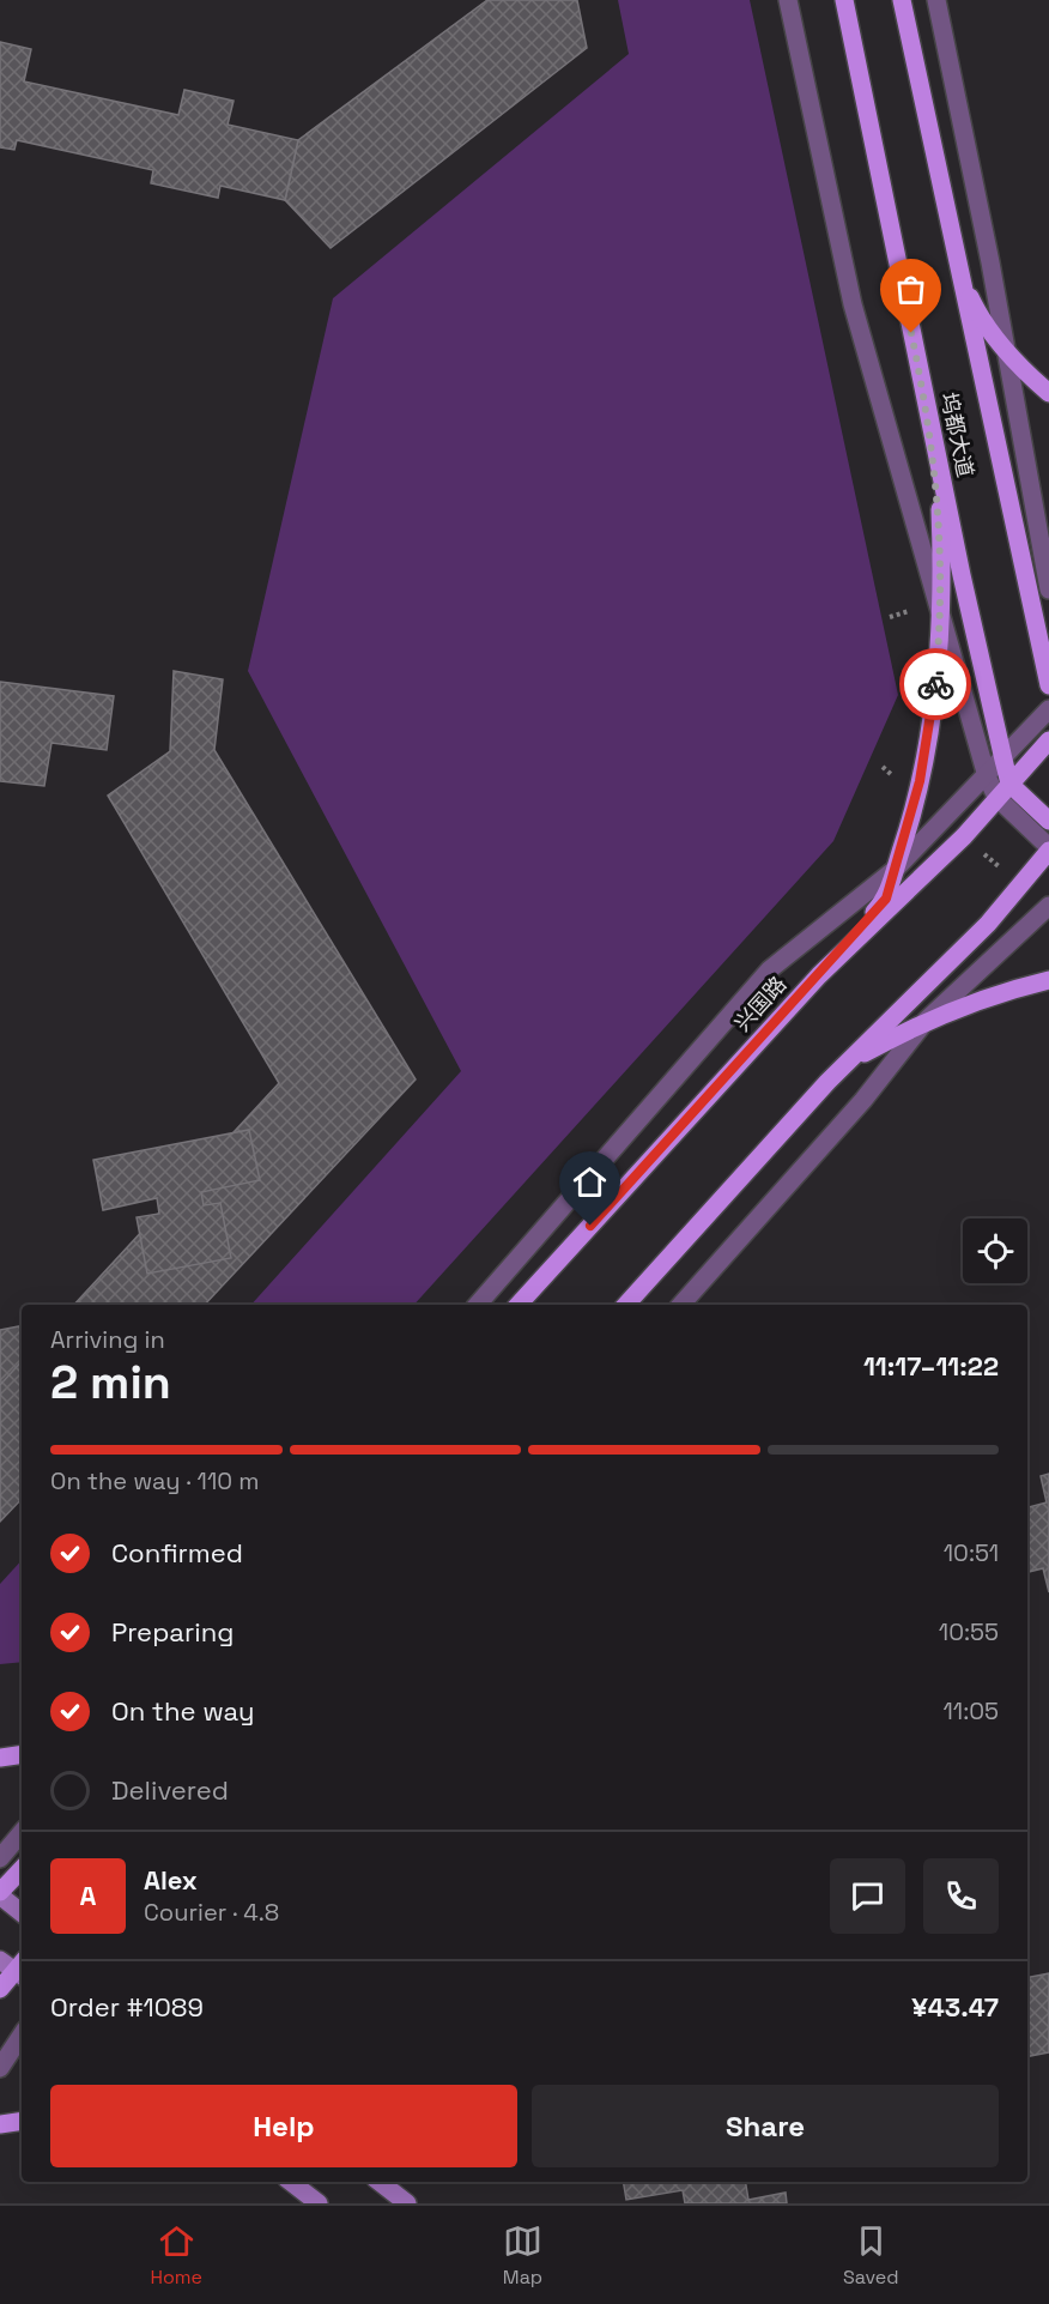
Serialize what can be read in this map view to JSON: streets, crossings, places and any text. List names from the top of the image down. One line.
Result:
{"streets":{"main road":["坞都大道","兴国路"]},"crossings":[["坞都大道","兴国路"]],"page":{"heading":["2 min","Arriving in","11:17–11:22"],"panel":["Alex","Courier · 4.8","Order #1089","¥43.47"],"bar":"On the way · 110 m","list":[["Confirmed","10:51"],["Preparing","10:55"],["On the way","11:05"],"Delivered"],"round":"A","buttons":["Help","Share"],"tabs":["Home","Map","Saved"]}}
